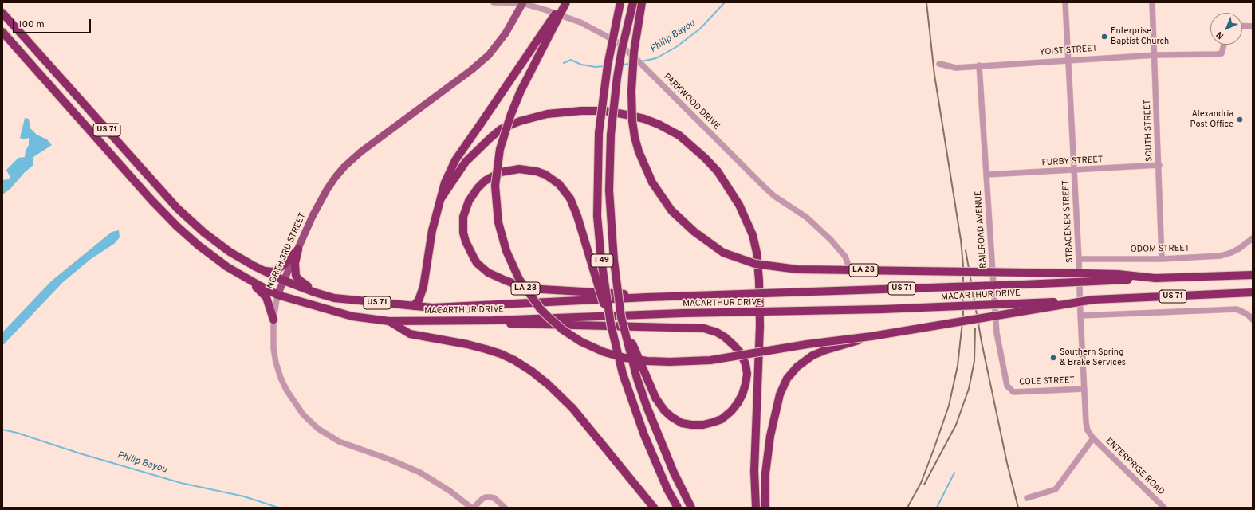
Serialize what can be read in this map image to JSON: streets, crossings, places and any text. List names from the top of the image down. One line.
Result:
{"streets":{"highway":["US 71","I 49","LA 28","MACARTHUR DRIVE"],"main road":["NORTH 3RD STREET"],"street":["YOIST STREET","PARKWOOD DRIVE","SOUTH STREET","FURBY STREET","STRACENER STREET","RAILROAD AVENUE","ODOM STREET","COLE STREET","ENTERPRISE ROAD"]},"crossings":[["YOIST STREET","SOUTH STREET"],["YOIST STREET","STRACENER STREET"],["YOIST STREET","RAILROAD AVENUE"],["PARKWOOD DRIVE","NORTH 3RD STREET"],["SOUTH STREET","FURBY STREET"],["SOUTH STREET","ODOM STREET"],["FURBY STREET","STRACENER STREET"],["FURBY STREET","RAILROAD AVENUE"],["STRACENER STREET","ODOM STREET"],["STRACENER STREET","COLE STREET"],["STRACENER STREET","ENTERPRISE ROAD"],["RAILROAD AVENUE","COLE STREET"],["NORTH 3RD STREET","MACARTHUR DRIVE"],["LA 28","MACARTHUR DRIVE"]],"water":["Philip Bayou"],"places":["Enterprise Baptist Church","Alexandria Post Office","Southern Spring & Brake Services"],"scale_bar":"100 m","north":"bottom left"}
